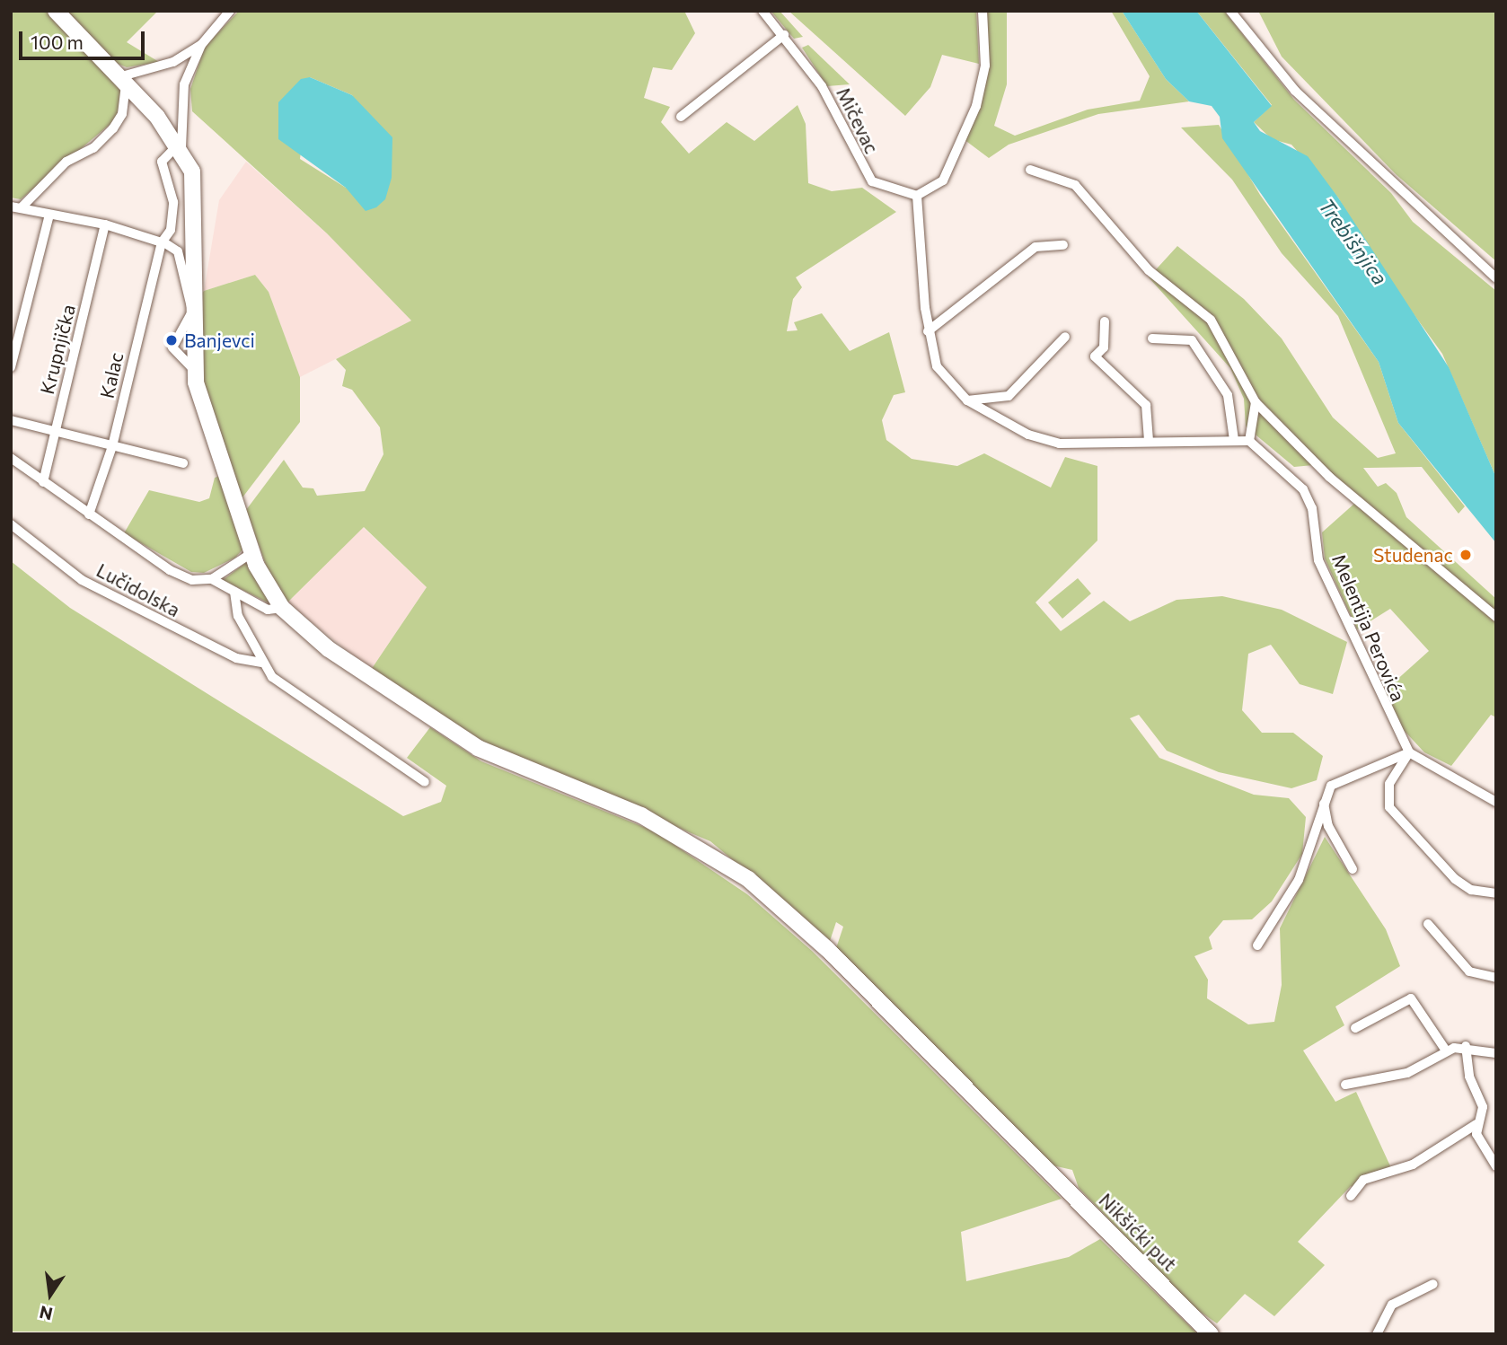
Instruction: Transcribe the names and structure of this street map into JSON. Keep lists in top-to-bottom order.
{
  "streets": {
    "main road": ["Nikšićki put"],
    "street": [
      "Mičevac",
      "Krupnjička",
      "Kalac",
      "Lučidolska",
      "Melentija Perovića"
    ]
  },
  "crossings": [
    ["Kalac", "Nikšićki put"]
  ],
  "water": ["Trebišnjica"],
  "places": ["Banjevci", "Studenac"],
  "scale_bar": "100 m",
  "north": "bottom"
}
